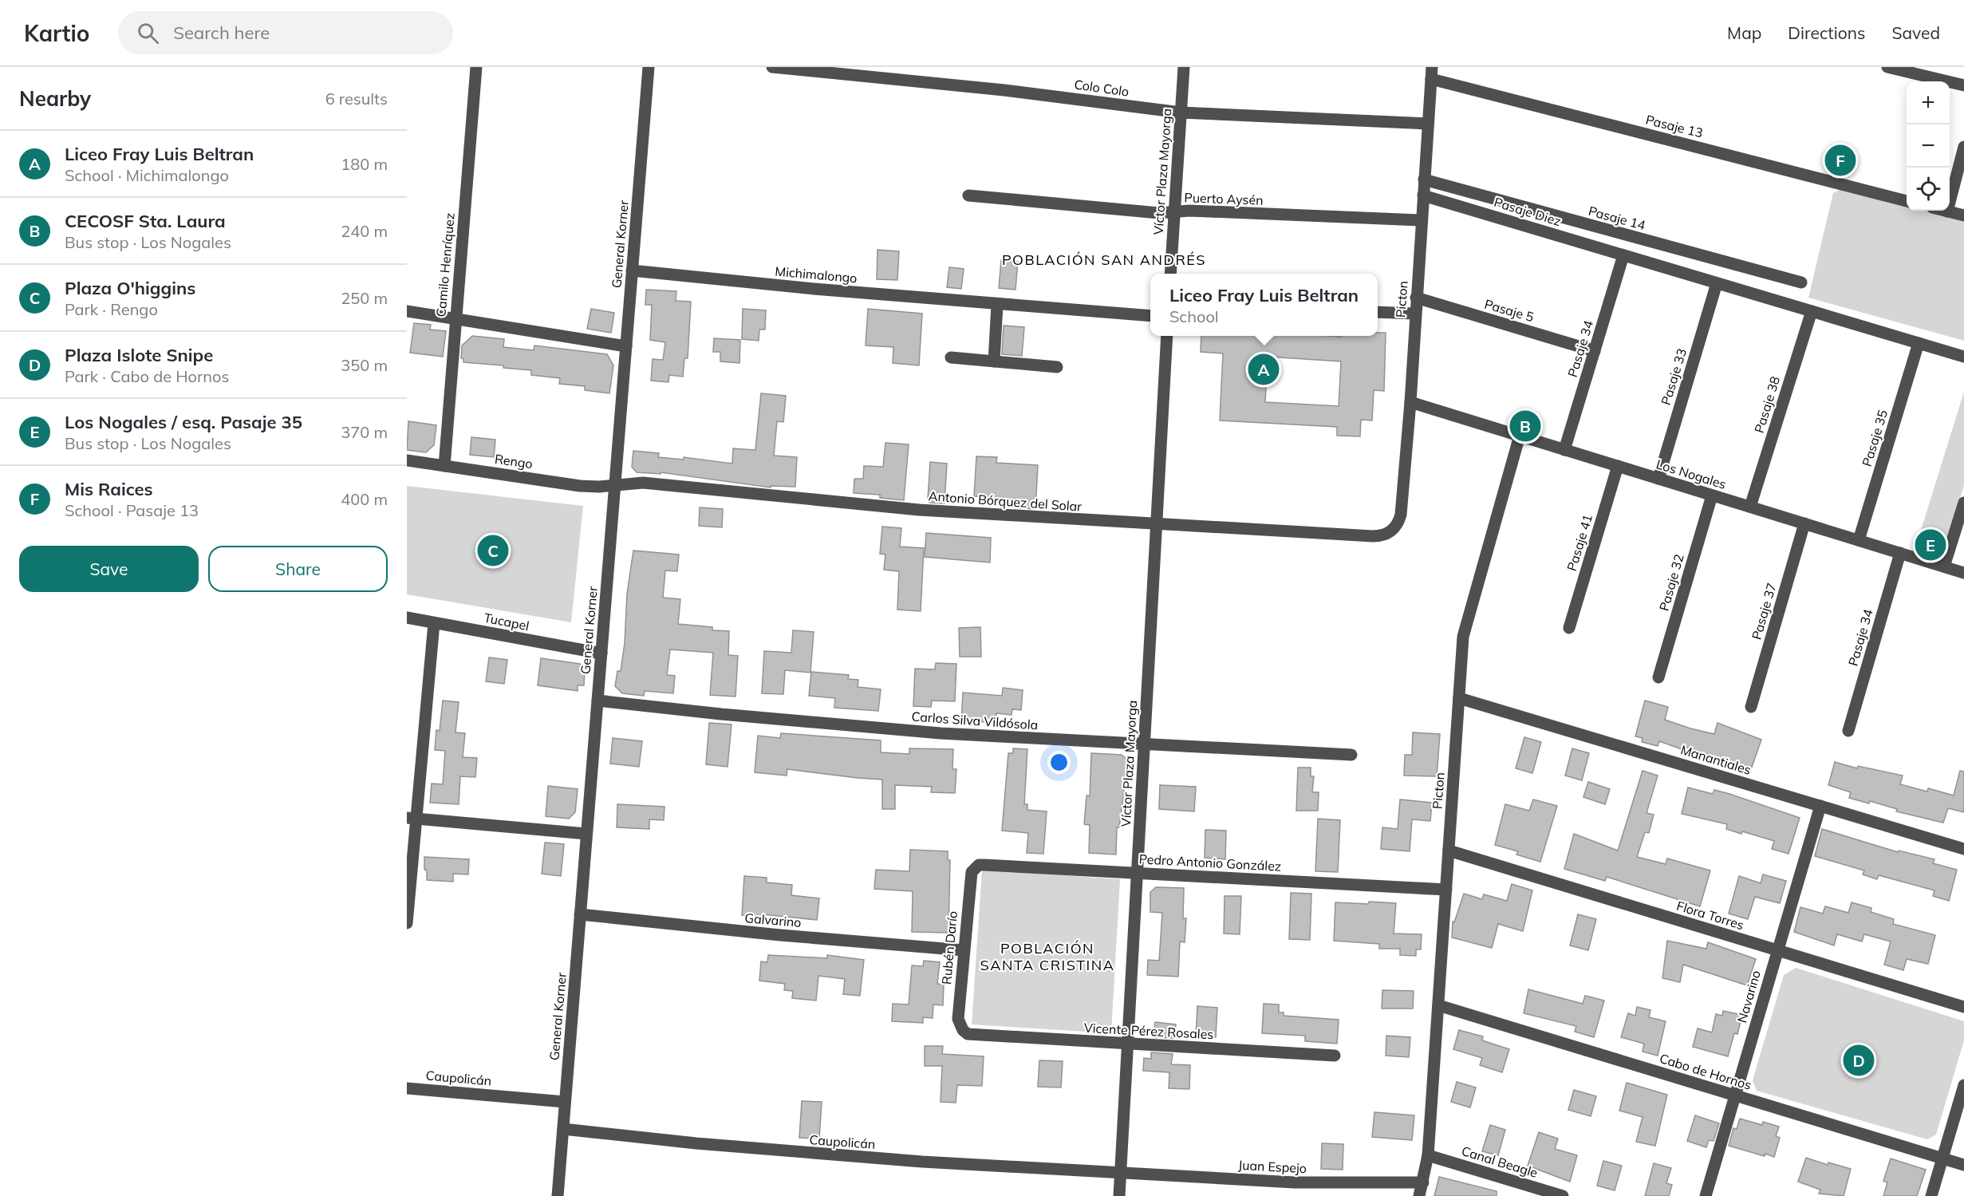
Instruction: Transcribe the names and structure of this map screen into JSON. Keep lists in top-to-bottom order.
{
  "streets": {
    "street": [
      "Colo Colo",
      "Pasaje 13",
      "Víctor Plaza Mayorga",
      "Puerto Aysén",
      "Pasaje Diez",
      "Pasaje 14",
      "General Korner",
      "Camilo Henríquez",
      "Michimalongo",
      "Picton",
      "Pasaje 5",
      "Pasaje 34",
      "Pasaje 33",
      "Pasaje 38",
      "Pasaje 35",
      "Rengo",
      "Los Nogales",
      "Antonio Bórquez del Solar",
      "Pasaje 41",
      "Pasaje 32",
      "Pasaje 37",
      "Tucapel",
      "Carlos Silva Vildósola",
      "Manantiales",
      "Pedro Antonio González",
      "Flora Torres",
      "Galvarino",
      "Rubén Darío",
      "Navarino",
      "Vicente Pérez Rosales",
      "Cabo de Hornos",
      "Caupolicán",
      "Canal Beagle",
      "Juan Espejo"
    ]
  },
  "crossings": [
    ["Colo Colo", "Víctor Plaza Mayorga"],
    ["Colo Colo", "Picton"],
    ["Pasaje 13", "Picton"],
    ["Víctor Plaza Mayorga", "Puerto Aysén"],
    ["Víctor Plaza Mayorga", "Antonio Bórquez del Solar"],
    ["Víctor Plaza Mayorga", "Carlos Silva Vildósola"],
    ["Víctor Plaza Mayorga", "Pedro Antonio González"],
    ["Víctor Plaza Mayorga", "Vicente Pérez Rosales"],
    ["Víctor Plaza Mayorga", "Caupolicán"],
    ["Víctor Plaza Mayorga", "Juan Espejo"],
    ["Puerto Aysén", "Picton"],
    ["Pasaje Diez", "Picton"],
    ["Pasaje Diez", "Pasaje 34"],
    ["Pasaje 14", "Picton"],
    ["General Korner", "Michimalongo"],
    ["General Korner", "Rengo"],
    ["General Korner", "Antonio Bórquez del Solar"],
    ["General Korner", "Tucapel"],
    ["General Korner", "Carlos Silva Vildósola"],
    ["General Korner", "Galvarino"],
    ["General Korner", "Caupolicán"],
    ["Camilo Henríquez", "Rengo"],
    ["Picton", "Pasaje 5"],
    ["Picton", "Los Nogales"],
    ["Picton", "Antonio Bórquez del Solar"],
    ["Picton", "Manantiales"],
    ["Picton", "Pedro Antonio González"],
    ["Picton", "Flora Torres"],
    ["Picton", "Cabo de Hornos"],
    ["Picton", "Canal Beagle"],
    ["Picton", "Juan Espejo"],
    ["Pasaje 5", "Pasaje 34"],
    ["Pasaje 34", "Los Nogales"],
    ["Pasaje 33", "Los Nogales"],
    ["Pasaje 38", "Los Nogales"],
    ["Pasaje 35", "Los Nogales"],
    ["Rengo", "Antonio Bórquez del Solar"],
    ["Los Nogales", "Pasaje 41"],
    ["Los Nogales", "Pasaje 32"],
    ["Los Nogales", "Pasaje 37"],
    ["Manantiales", "Navarino"],
    ["Pedro Antonio González", "Rubén Darío"],
    ["Flora Torres", "Navarino"],
    ["Galvarino", "Rubén Darío"],
    ["Rubén Darío", "Vicente Pérez Rosales"],
    ["Navarino", "Cabo de Hornos"],
    ["Caupolicán", "Juan Espejo"]
  ],
  "districts": ["POBLACIÓN SAN ANDRÉS", "POBLACIÓN SANTA CRISTINA"],
  "page": {
    "header": "Kartio",
    "search": "Search here",
    "nav": ["Map", "Directions", "Saved"],
    "heading": ["Nearby", "6 results"],
    "map_buttons": ["+", "−"],
    "list": [
      {
        "mark": "A",
        "name": "Liceo Fray Luis Beltran",
        "note": "School · Michimalongo",
        "value": "180 m"
      },
      {
        "mark": "B",
        "name": "CECOSF Sta. Laura",
        "note": "Bus stop · Los Nogales",
        "value": "240 m"
      },
      {
        "mark": "C",
        "name": "Plaza O'higgins",
        "note": "Park · Rengo",
        "value": "250 m"
      },
      {
        "mark": "D",
        "name": "Plaza Islote Snipe",
        "note": "Park · Cabo de Hornos",
        "value": "350 m"
      },
      {
        "mark": "E",
        "name": "Los Nogales / esq. Pasaje 35",
        "note": "Bus stop · Los Nogales",
        "value": "370 m"
      },
      {
        "mark": "F",
        "name": "Mis Raices",
        "note": "School · Pasaje 13",
        "value": "400 m"
      }
    ],
    "pins": [
      "F",
      "A",
      "B",
      "E",
      "C",
      "D"
    ],
    "popup": ["Liceo Fray Luis Beltran", "School"],
    "buttons": ["Save", "Share"]
  }
}
